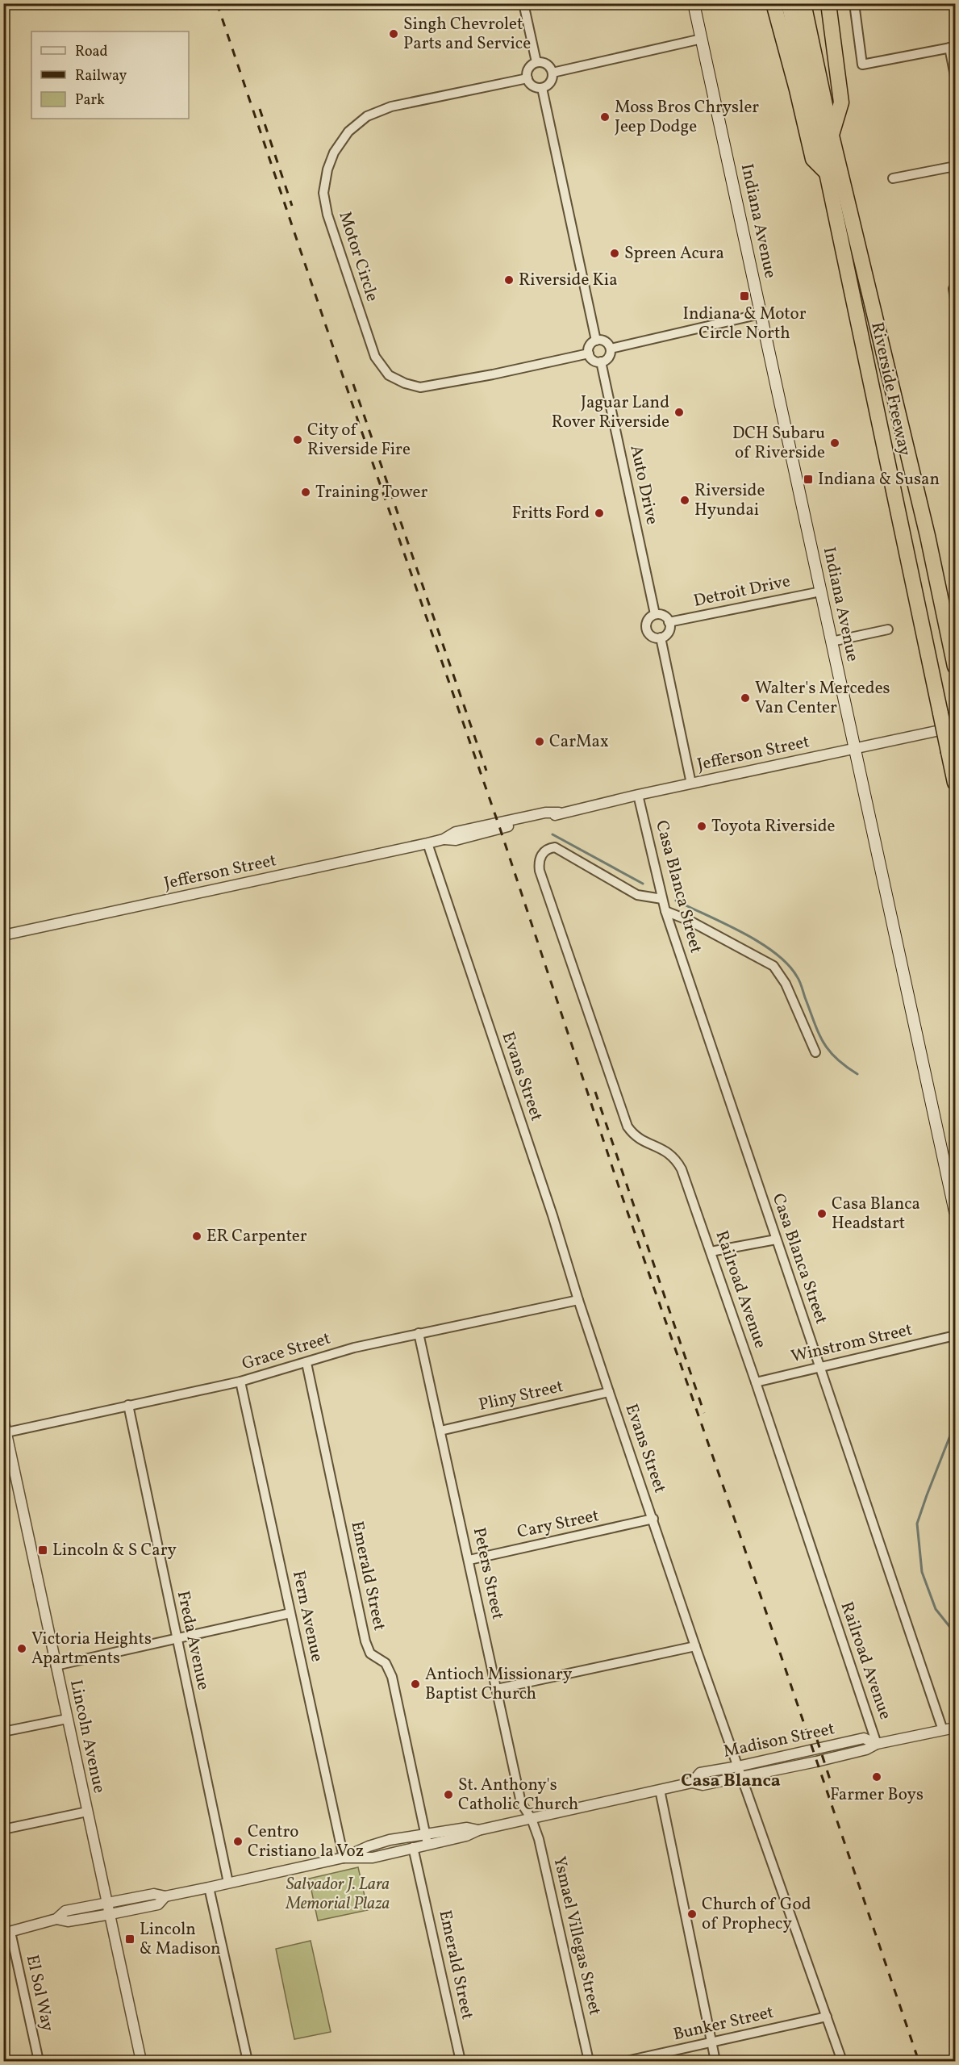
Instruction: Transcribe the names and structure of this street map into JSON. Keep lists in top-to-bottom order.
{
  "streets": {
    "highway": ["Riverside Freeway"],
    "main road": ["Indiana Avenue"],
    "street": [
      "Motor Circle",
      "Auto Drive",
      "Detroit Drive",
      "Jefferson Street",
      "Casa Blanca Street",
      "Evans Street",
      "Railroad Avenue",
      "Winstrom Street",
      "Grace Street",
      "Pliny Street",
      "Cary Street",
      "Peters Street",
      "Emerald Street",
      "Fern Avenue",
      "Freda Avenue",
      "Lincoln Avenue",
      "Madison Street",
      "Ysmael Villegas Street",
      "El Sol Way",
      "Bunker Street"
    ]
  },
  "crossings": [
    ["Indiana Avenue", "Detroit Drive"],
    ["Indiana Avenue", "Jefferson Street"],
    ["Motor Circle", "Auto Drive"],
    ["Auto Drive", "Detroit Drive"],
    ["Jefferson Street", "Casa Blanca Street"],
    ["Jefferson Street", "Evans Street"],
    ["Casa Blanca Street", "Railroad Avenue"],
    ["Casa Blanca Street", "Winstrom Street"],
    ["Casa Blanca Street", "Madison Street"],
    ["Evans Street", "Grace Street"],
    ["Evans Street", "Pliny Street"],
    ["Evans Street", "Cary Street"],
    ["Evans Street", "Madison Street"],
    ["Evans Street", "Bunker Street"],
    ["Railroad Avenue", "Winstrom Street"],
    ["Railroad Avenue", "Madison Street"],
    ["Grace Street", "Peters Street"],
    ["Grace Street", "Emerald Street"],
    ["Grace Street", "Fern Avenue"],
    ["Grace Street", "Freda Avenue"],
    ["Grace Street", "Lincoln Avenue"],
    ["Pliny Street", "Peters Street"],
    ["Cary Street", "Peters Street"],
    ["Peters Street", "Madison Street"],
    ["Peters Street", "Ysmael Villegas Street"],
    ["Emerald Street", "Madison Street"],
    ["Fern Avenue", "Madison Street"],
    ["Freda Avenue", "Madison Street"],
    ["Lincoln Avenue", "Madison Street"],
    ["Madison Street", "Ysmael Villegas Street"],
    ["Madison Street", "El Sol Way"]
  ],
  "districts": ["Casa Blanca"],
  "parks": ["Salvador J. Lara Memorial Plaza"],
  "places": {
    "other": [
      "Singh Chevrolet Parts and Service",
      "Moss Bros Chrysler Jeep Dodge",
      "Spreen Acura",
      "Riverside Kia",
      "Jaguar Land Rover Riverside",
      "City of Riverside Fire",
      "DCH Subaru of Riverside",
      "Training Tower",
      "Riverside Hyundai",
      "Fritts Ford",
      "Walter's Mercedes Van Center",
      "CarMax",
      "Toyota Riverside",
      "Casa Blanca Headstart",
      "ER Carpenter",
      "Victoria Heights Apartments",
      "Antioch Missionary Baptist Church",
      "Farmer Boys",
      "St. Anthony's Catholic Church",
      "Centro Cristiano la Voz",
      "Church of God of Prophecy"
    ],
    "transit": [
      "Indiana & Motor Circle North",
      "Indiana & Susan",
      "Lincoln & S Cary",
      "Lincoln & Madison"
    ]
  },
  "legend": ["Road", "Railway", "Park"]
}
